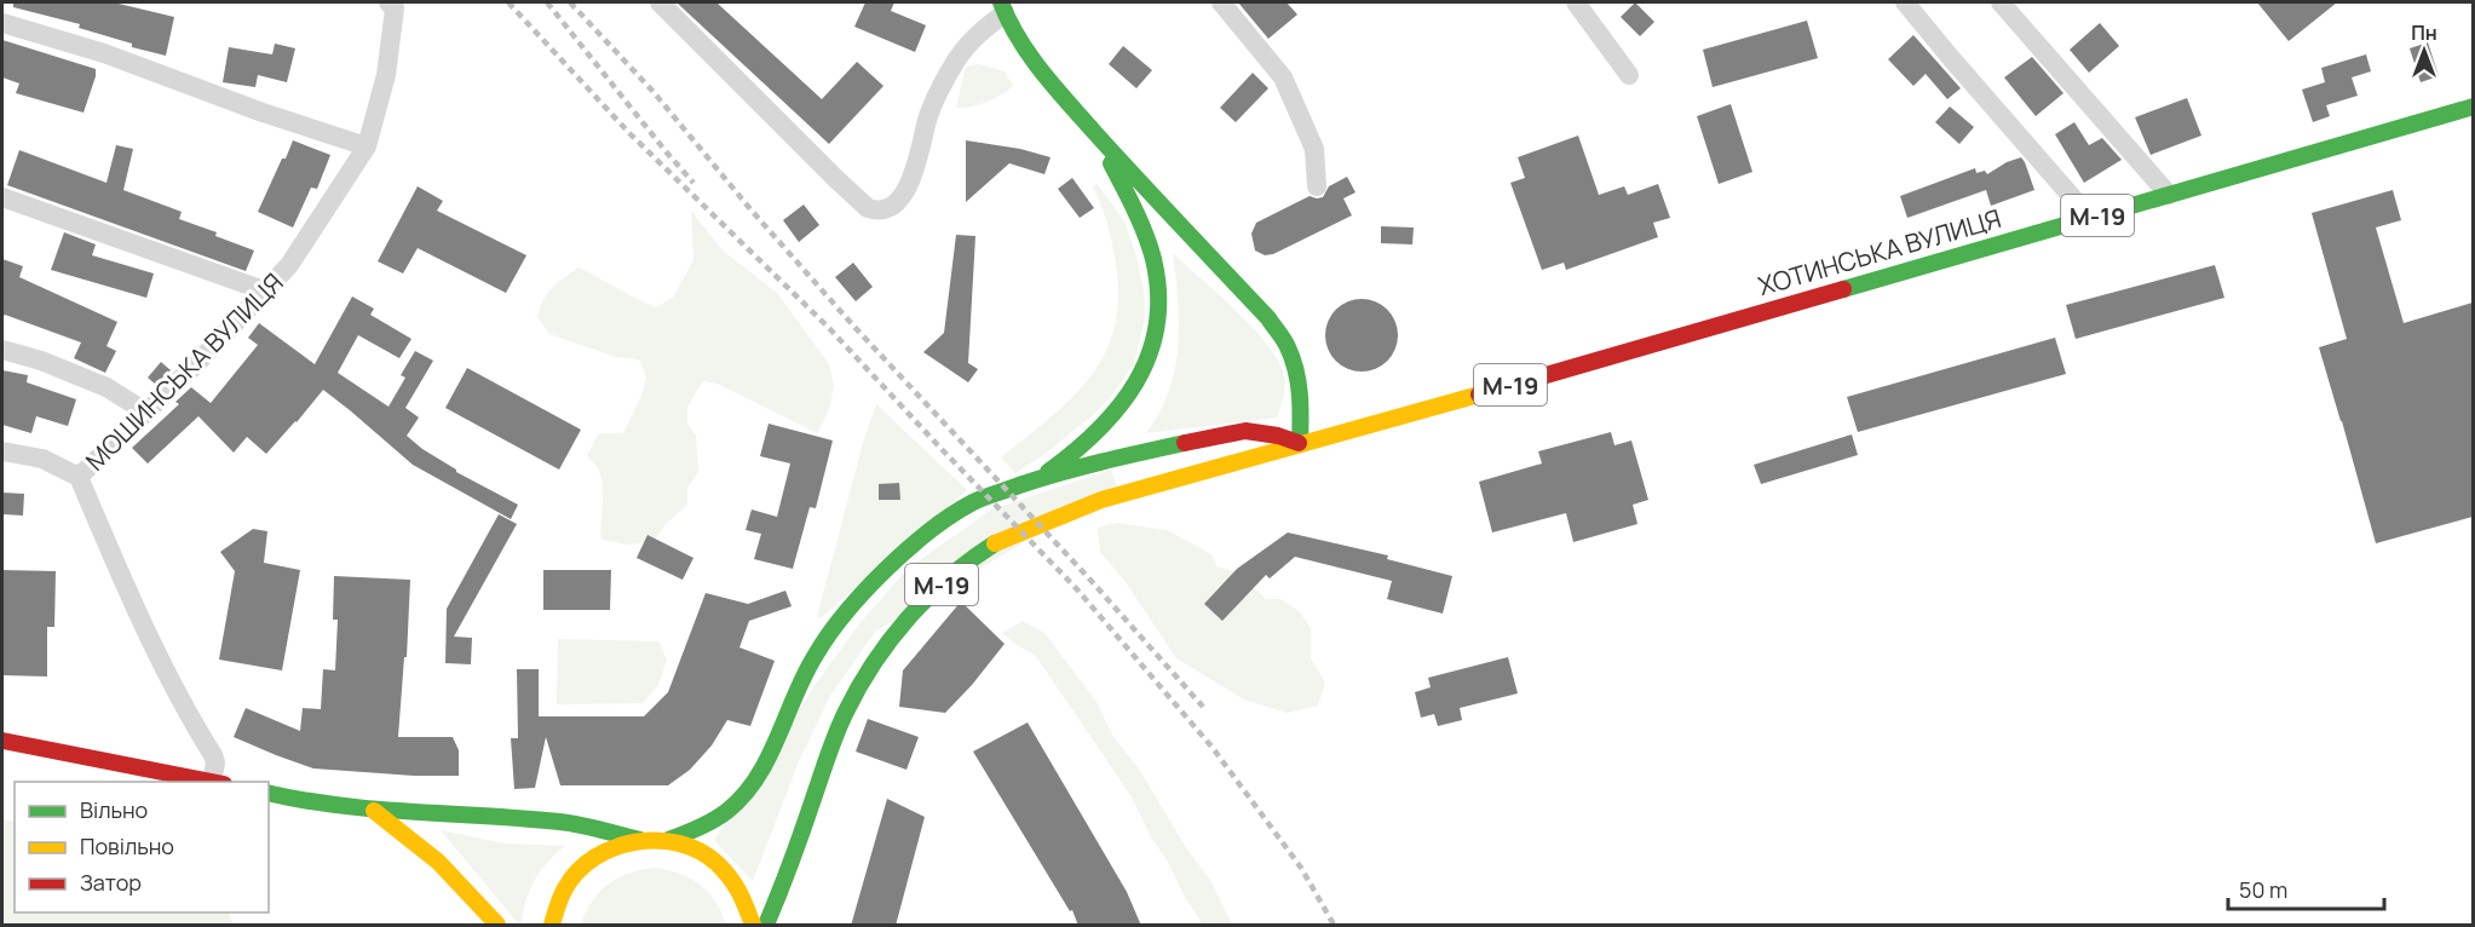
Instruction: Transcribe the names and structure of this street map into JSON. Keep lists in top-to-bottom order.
{
  "streets": {
    "main road": ["М-19", "ХОТИНСЬКА ВУЛИЦЯ"],
    "street": ["МОШИНСЬКА ВУЛИЦЯ"]
  },
  "crossings": [
    ["М-19", "ХОТИНСЬКА ВУЛИЦЯ"]
  ],
  "legend": ["Вільно", "Повільно", "Затор"],
  "scale_bar": "50 m",
  "north": "top"
}
